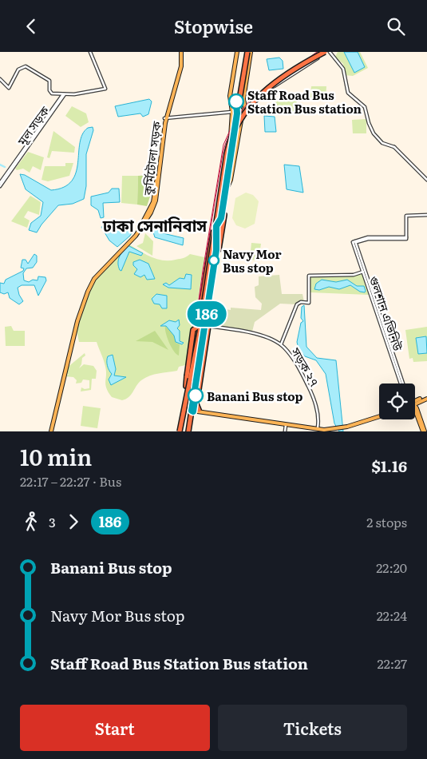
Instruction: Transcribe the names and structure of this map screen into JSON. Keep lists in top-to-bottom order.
{
  "streets": {
    "main road": ["কুর্মিটোলা সড়ক"],
    "street": ["মূল সড়ক", "গুলশান এভিনিউ", "সড়ক ২৭"]
  },
  "districts": ["ঢাকা সেনানিবাস"],
  "places": ["Staff Road Bus Station Bus station", "Navy Mor Bus stop", "Banani Bus stop"],
  "lines": ["bus line 186"],
  "page": {
    "header": "Stopwise",
    "on_map": "186",
    "heading": ["10 min", "22:17 – 22:27 · Bus", "$1.16"],
    "legs": ["3", "186", "2 stops"],
    "list": [
      {
        "name": "Banani Bus stop",
        "value": "22:20"
      },
      {
        "name": "Navy Mor Bus stop",
        "value": "22:24"
      },
      {
        "name": "Staff Road Bus Station Bus station",
        "value": "22:27"
      }
    ],
    "buttons": ["Start", "Tickets"]
  }
}
